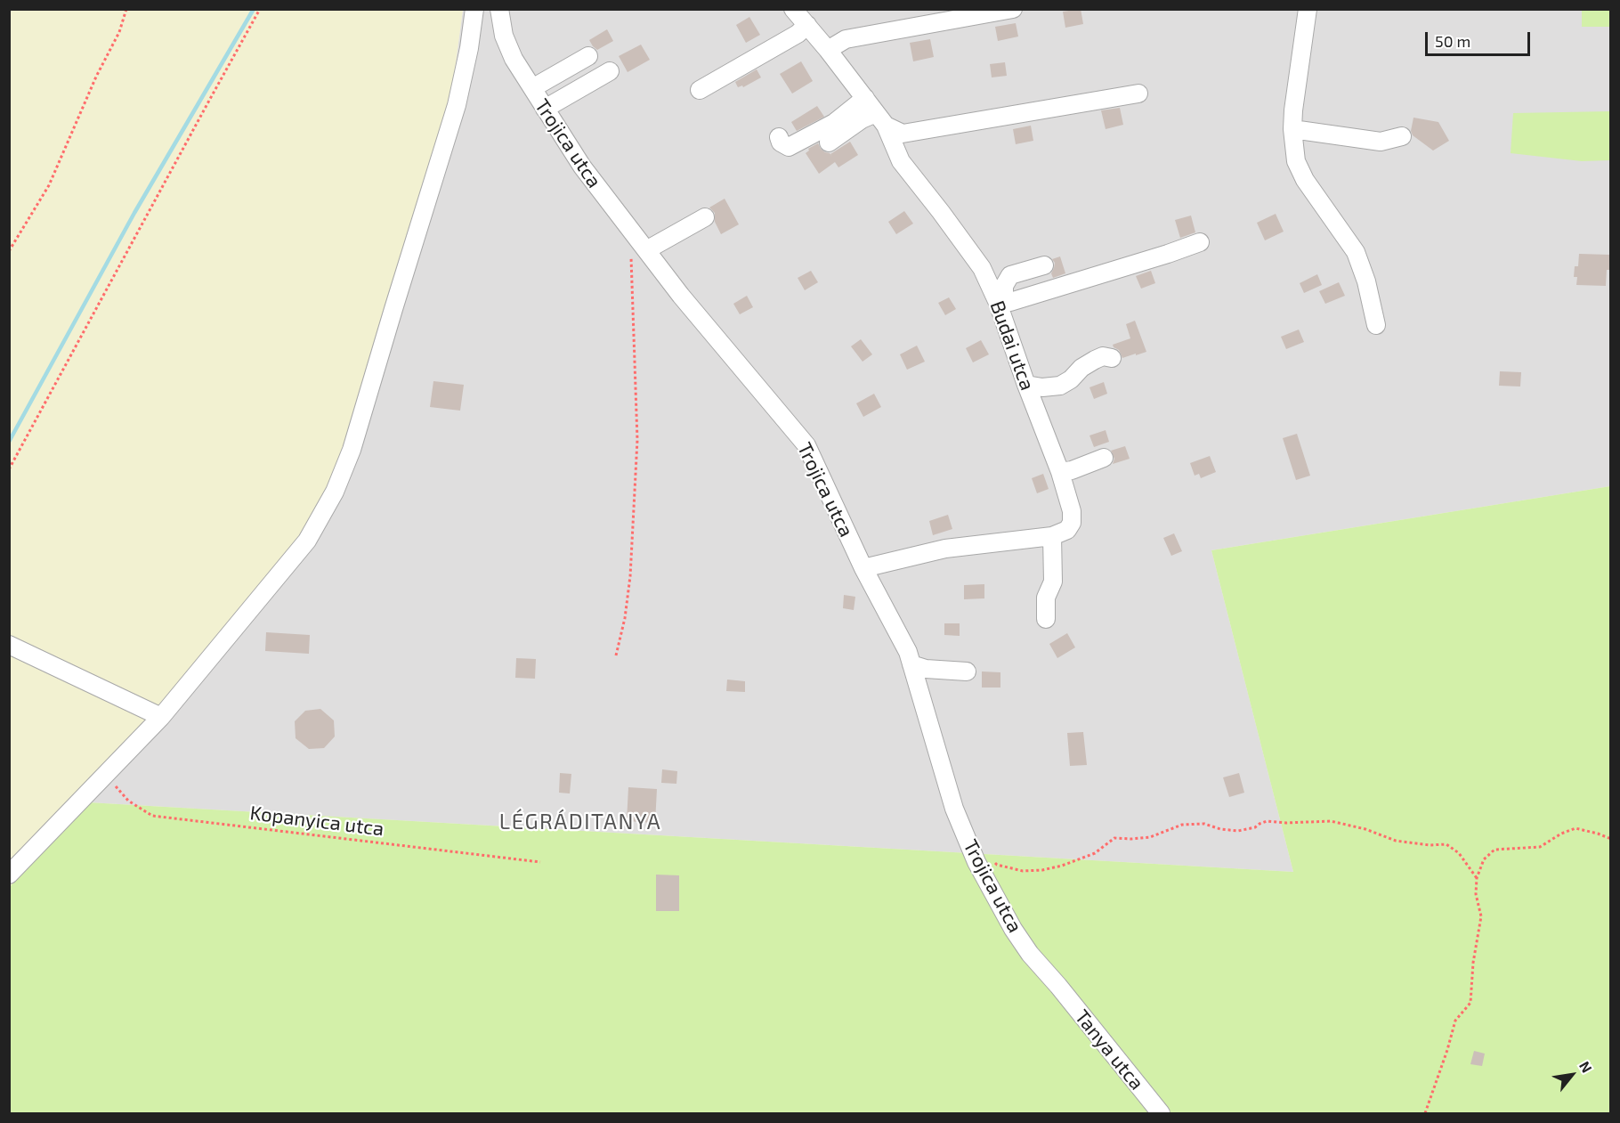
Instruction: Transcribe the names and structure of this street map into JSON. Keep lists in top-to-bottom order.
{
  "streets": {
    "street": ["Trojica utca", "Budai utca", "Tanya utca"],
    "path": ["Kopanyica utca"]
  },
  "crossings": [
    ["Trojica utca", "Tanya utca"]
  ],
  "districts": ["LÉGRÁDITANYA"],
  "scale_bar": "50 m",
  "north": "top right"
}
